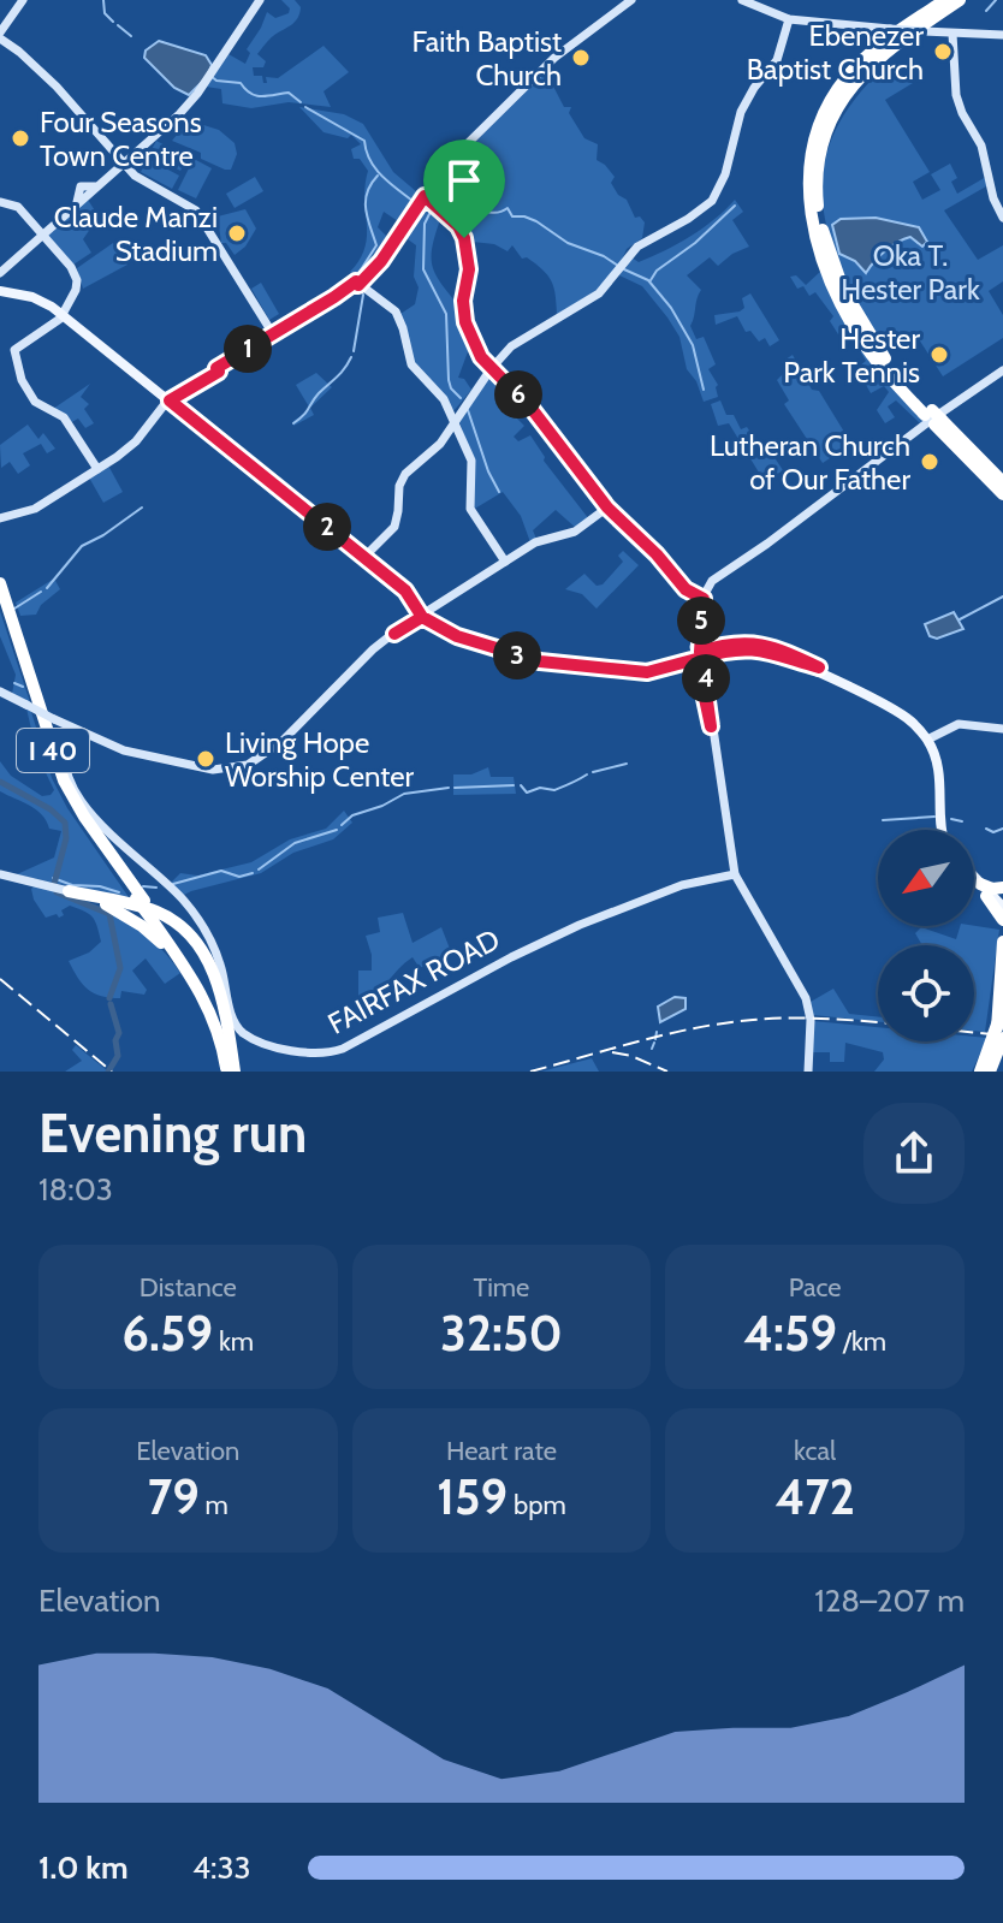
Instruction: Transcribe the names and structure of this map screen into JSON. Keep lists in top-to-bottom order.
{
  "streets": {
    "highway": ["I 40"],
    "street": ["FAIRFAX ROAD"]
  },
  "parks": ["Oka T. Hester Park"],
  "places": [
    "Ebenezer Baptist Church",
    "Faith Baptist Church",
    "Four Seasons Town Centre",
    "Claude Manzi Stadium",
    "Hester Park Tennis",
    "Lutheran Church of Our Father",
    "Living Hope Worship Center"
  ],
  "north": "bottom left",
  "page": {
    "pins": [
      "1",
      "6",
      "2",
      "5",
      "3",
      "4"
    ],
    "heading": ["Evening run", "18:03"],
    "stats": [
      ["Distance", "6.59 km"],
      ["Time", "32:50"],
      ["Pace", "4:59 /km"],
      ["Elevation", "79 m"],
      ["Heart rate", "159 bpm"],
      ["kcal", "472"]
    ],
    "chart": ["Elevation", "128–207 m"],
    "list": [
      {
        "name": "1.0 km",
        "note": "4:33"
      }
    ]
  }
}
